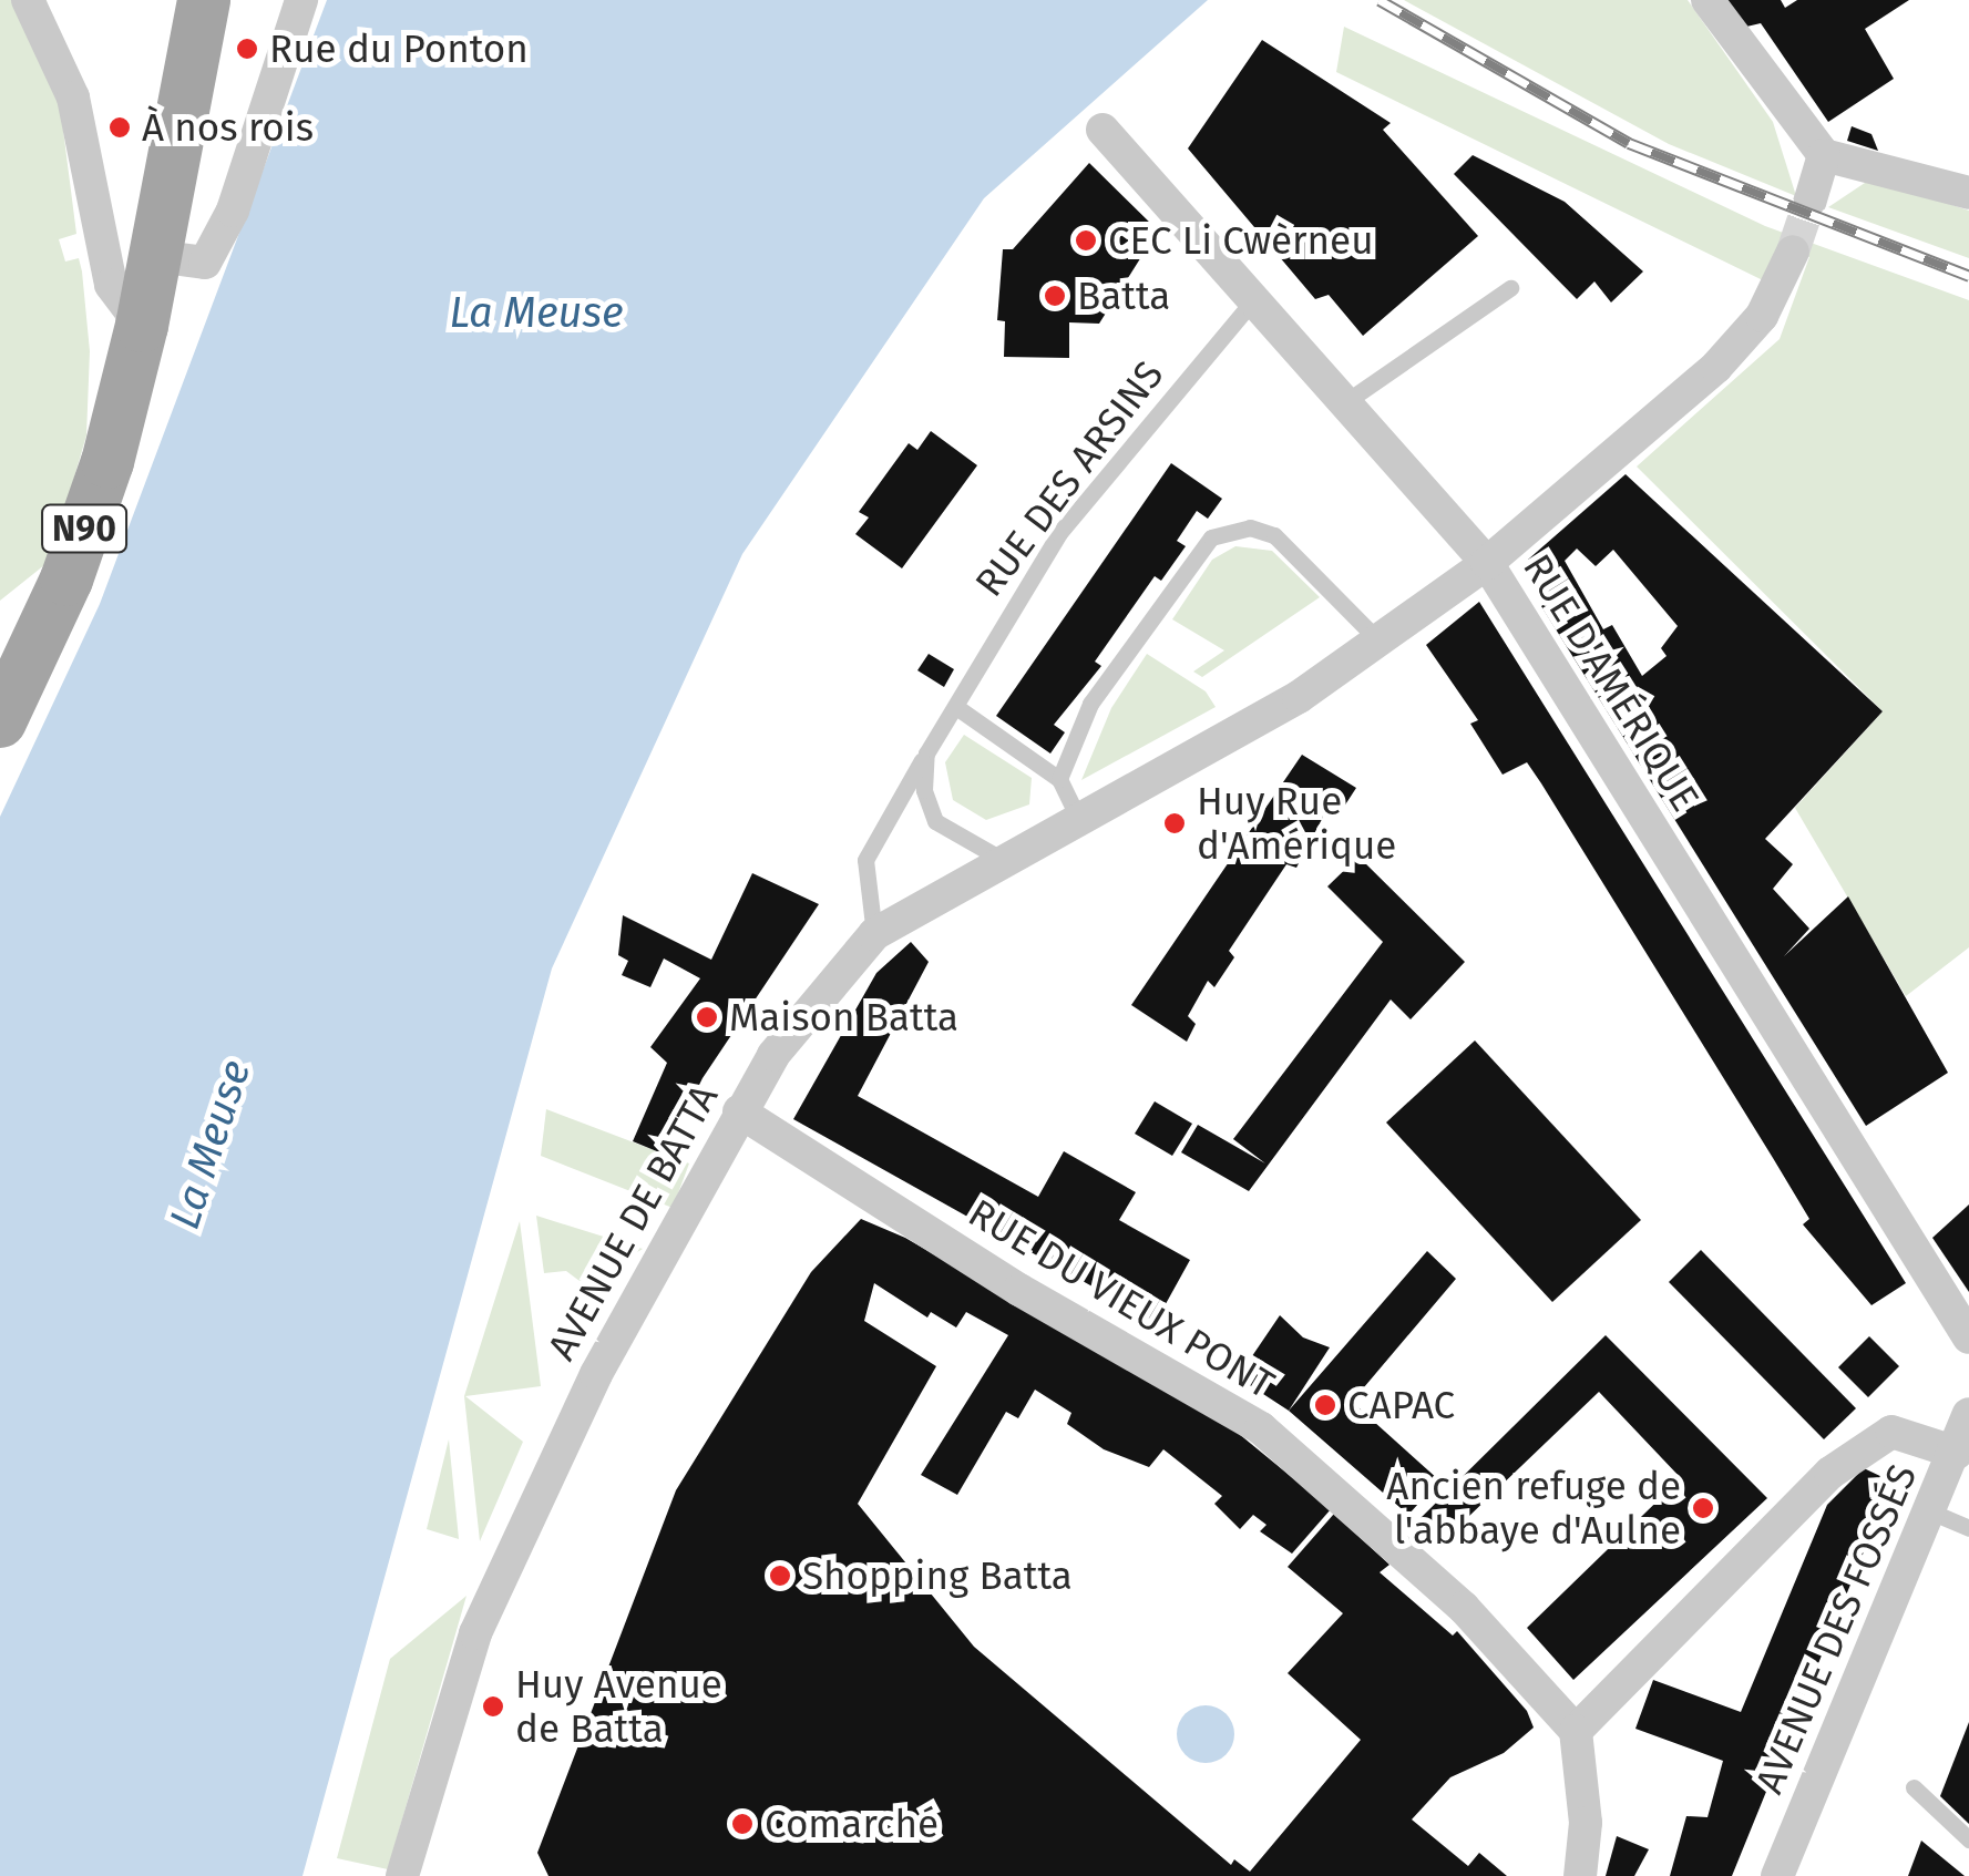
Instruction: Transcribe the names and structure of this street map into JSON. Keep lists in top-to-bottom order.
{
  "streets": {
    "main road": ["N90"],
    "street": [
      "RUE D'AMÉRIQUE",
      "AVENUE DE BATTA",
      "RUE DU VIEUX PONT",
      "AVENUE DES FOSSÉS"
    ],
    "lane": ["RUE DES ARSINS"]
  },
  "crossings": [
    ["RUE DES ARSINS", "RUE D'AMÉRIQUE"],
    ["RUE DES ARSINS", "AVENUE DE BATTA"],
    ["RUE D'AMÉRIQUE", "AVENUE DE BATTA"],
    ["AVENUE DE BATTA", "RUE DU VIEUX PONT"]
  ],
  "water": ["La Meuse"],
  "places": [
    "Rue du Ponton",
    "À nos rois",
    "CEC Li Cwèrneu",
    "Batta",
    "Huy Rue d'Amérique",
    "Maison Batta",
    "CAPAC",
    "Ancien refuge de l'abbaye d'Aulne",
    "Shopping Batta",
    "Huy Avenue de Batta",
    "Comarché"
  ]
}
